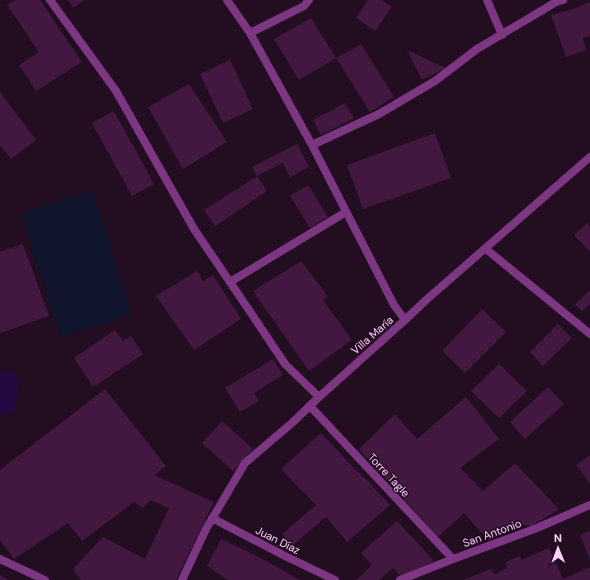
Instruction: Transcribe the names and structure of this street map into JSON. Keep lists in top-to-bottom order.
{
  "streets": {
    "street": [
      "Villa María",
      "Torre Tagle",
      "San Antonio",
      "Juan Díaz"
    ]
  },
  "crossings": [
    ["Villa María", "Torre Tagle"],
    ["Villa María", "Juan Díaz"],
    ["Torre Tagle", "San Antonio"]
  ],
  "north": "top"
}
